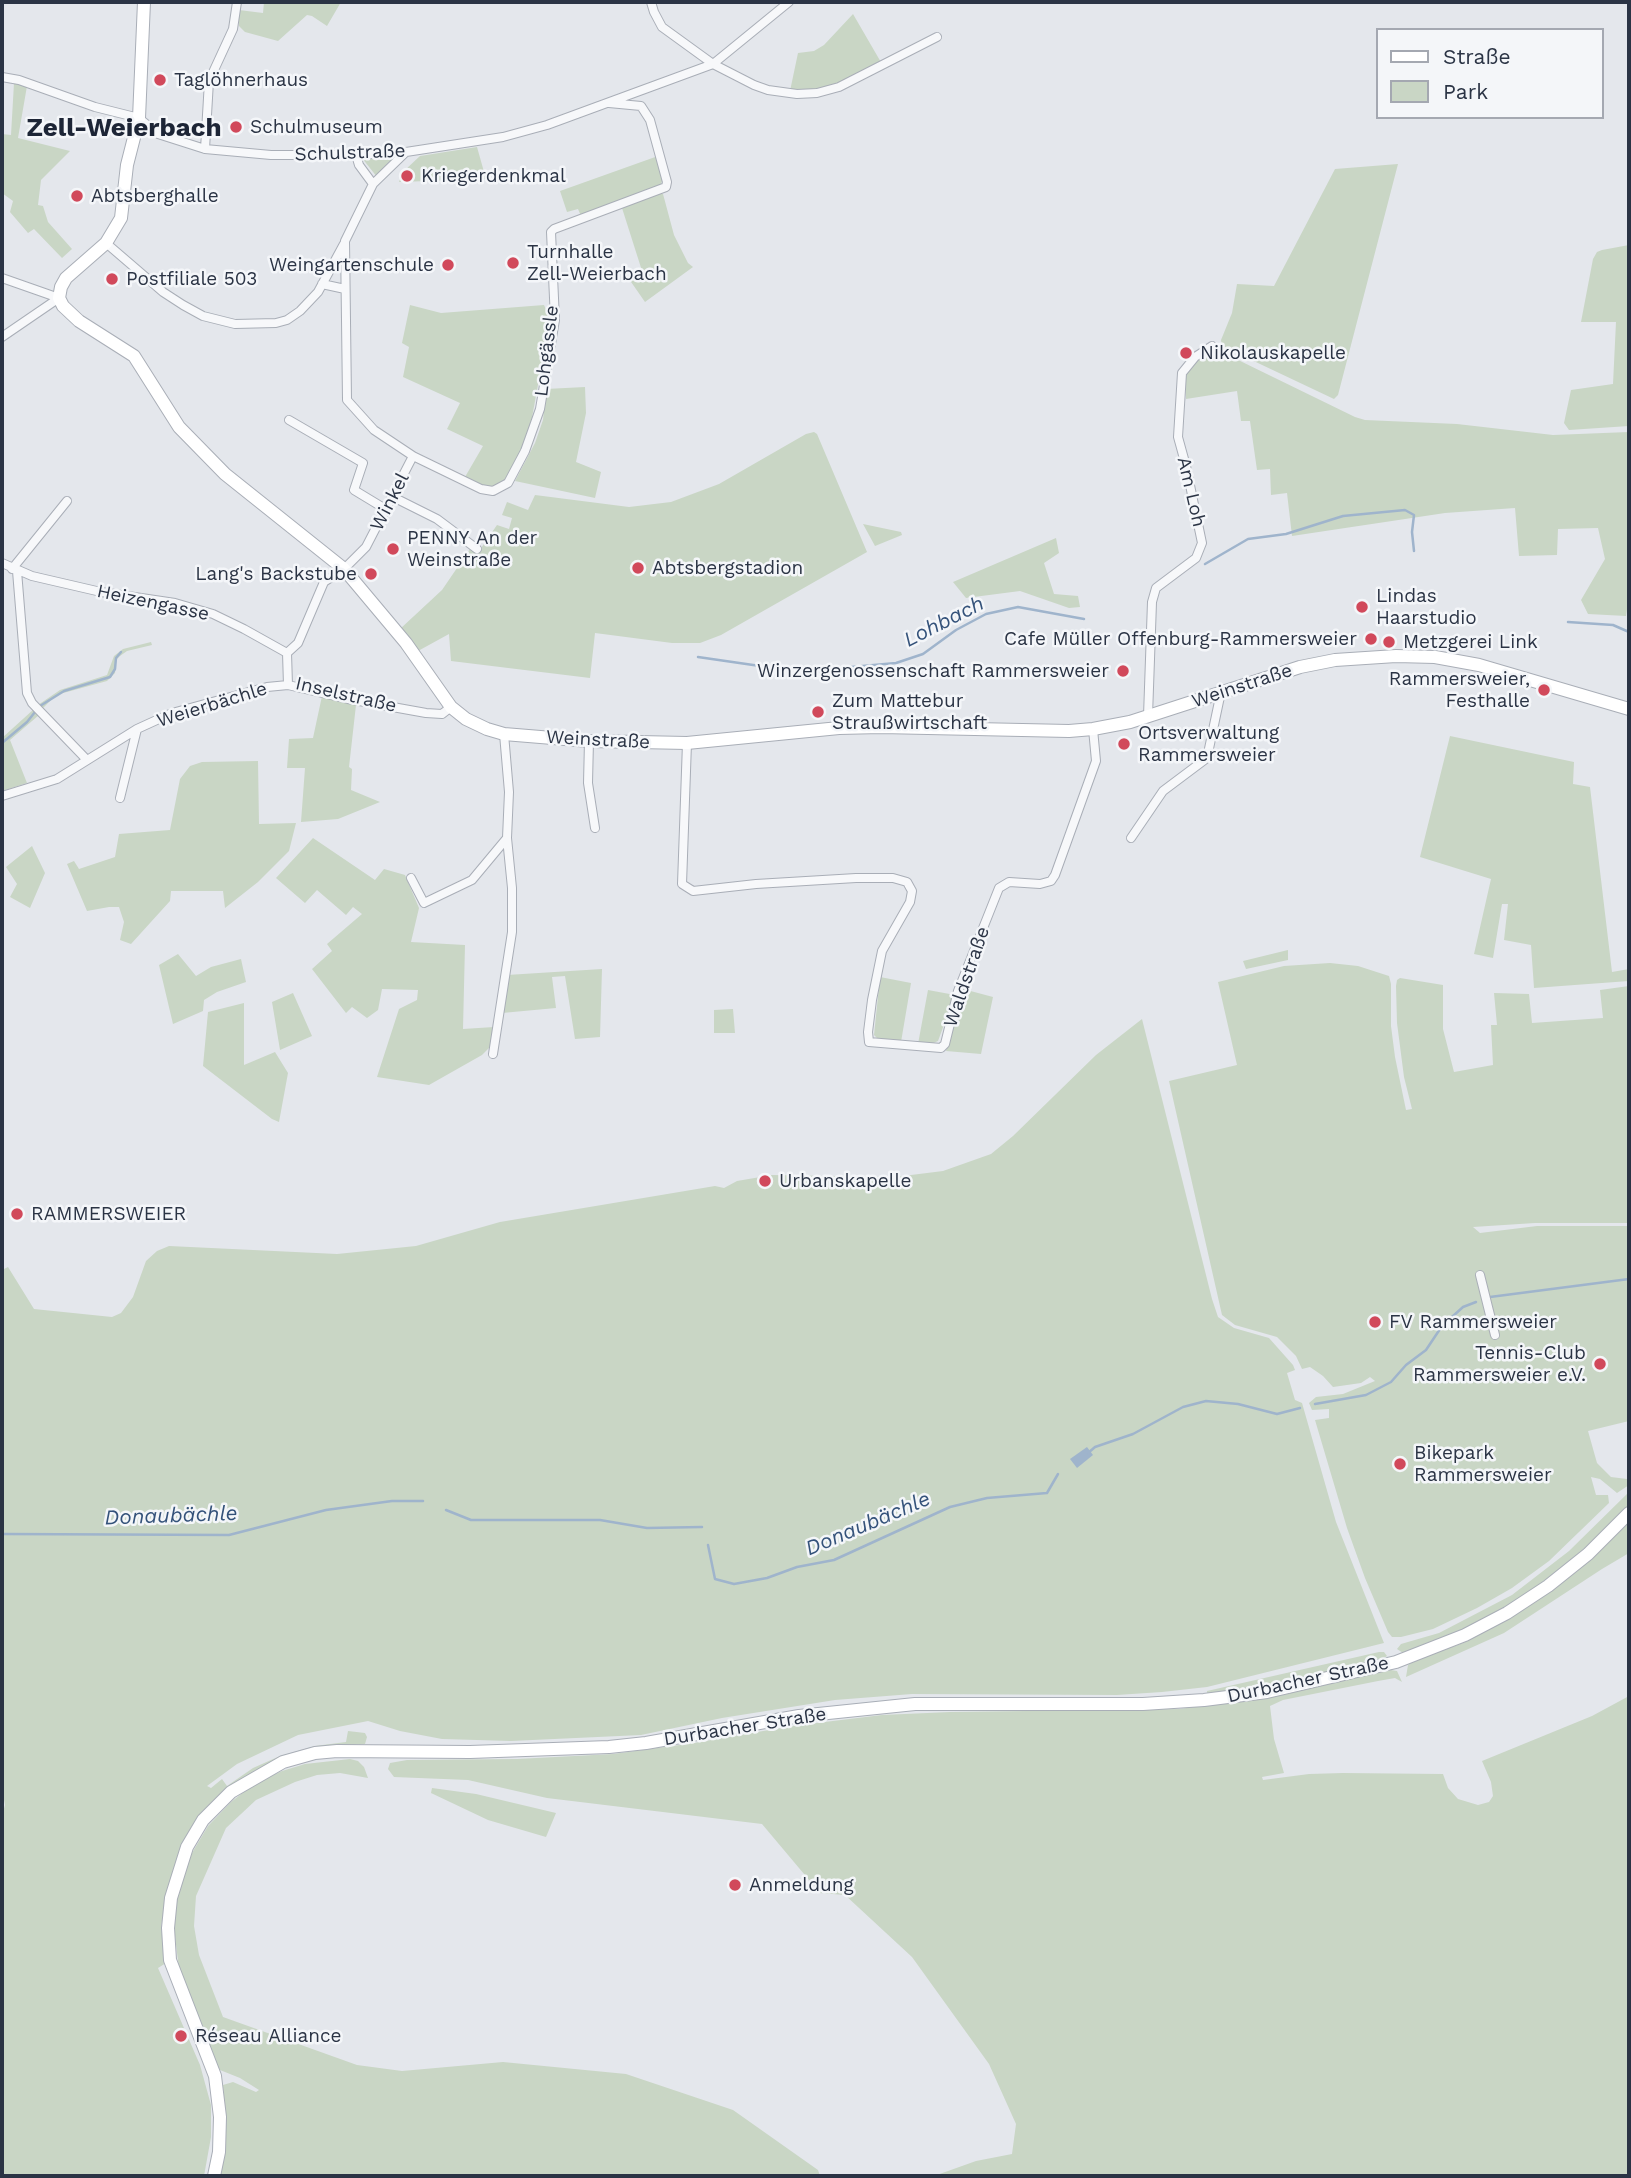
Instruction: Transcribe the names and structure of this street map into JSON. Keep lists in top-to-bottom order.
{
  "streets": {
    "street": [
      "Schulstraße",
      "Lohgässle",
      "Am Loh",
      "Winkel",
      "Heizengasse",
      "Weinstraße",
      "Inselstraße",
      "Weierbächle",
      "Waldstraße",
      "Durbacher Straße"
    ]
  },
  "crossings": [
    ["Schulstraße", "Lohgässle"],
    ["Schulstraße", "Winkel"],
    ["Lohgässle", "Winkel"],
    ["Am Loh", "Weinstraße"],
    ["Winkel", "Weinstraße"],
    ["Winkel", "Inselstraße"],
    ["Heizengasse", "Inselstraße"],
    ["Weinstraße", "Inselstraße"],
    ["Weinstraße", "Waldstraße"],
    ["Inselstraße", "Weierbächle"]
  ],
  "districts": ["Zell-Weierbach"],
  "water": ["Lohbach", "Donaubächle"],
  "places": [
    "Taglöhnerhaus",
    "Schulmuseum",
    "Kriegerdenkmal",
    "Abtsberghalle",
    "Turnhalle Zell-Weierbach",
    "Weingartenschule",
    "Postfiliale 503",
    "Nikolauskapelle",
    "PENNY An der Weinstraße",
    "Abtsbergstadion",
    "Lang's Backstube",
    "Lindas Haarstudio",
    "Cafe Müller Offenburg-Rammersweier",
    "Metzgerei Link",
    "Winzergenossenschaft Rammersweier",
    "Rammersweier, Festhalle",
    "Zum Mattebur Straußwirtschaft",
    "Ortsverwaltung Rammersweier",
    "Urbanskapelle",
    "RAMMERSWEIER",
    "FV Rammersweier",
    "Tennis-Club Rammersweier e.V.",
    "Bikepark Rammersweier",
    "Anmeldung",
    "Réseau Alliance"
  ],
  "legend": ["Straße", "Park"]
}
